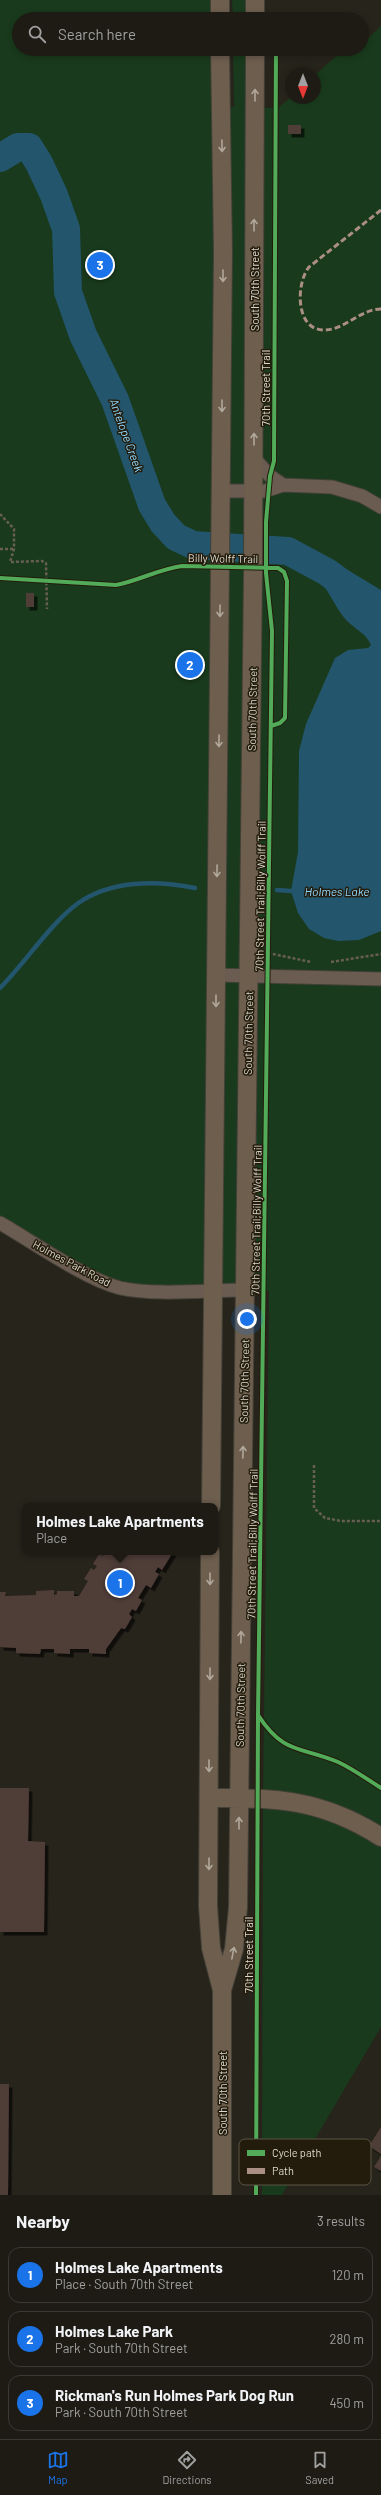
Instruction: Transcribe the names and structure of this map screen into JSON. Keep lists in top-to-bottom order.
{
  "streets": {
    "main road": ["South 70th Street"],
    "street": ["Holmes Park Road"],
    "path": ["70th Street Trail;Billy Wolff Trail"],
    "cycle path": ["70th Street Trail", "Billy Wolff Trail"]
  },
  "crossings": [
    ["South 70th Street", "Holmes Park Road"]
  ],
  "water": ["Antelope Creek", "Holmes Lake"],
  "legend": ["Cycle path", "Path"],
  "north": "bottom",
  "page": {
    "search": "Search here",
    "pins": ["3", "2", "1"],
    "popup": ["Holmes Lake Apartments", "Place"],
    "heading": ["Nearby", "3 results"],
    "list": [
      {
        "mark": "1",
        "name": "Holmes Lake Apartments",
        "note": "Place · South 70th Street",
        "value": "120 m"
      },
      {
        "mark": "2",
        "name": "Holmes Lake Park",
        "note": "Park · South 70th Street",
        "value": "280 m"
      },
      {
        "mark": "3",
        "name": "Rickman's Run Holmes Park Dog Run",
        "note": "Park · South 70th Street",
        "value": "450 m"
      }
    ],
    "nav": ["Map", "Directions", "Saved"]
  }
}
